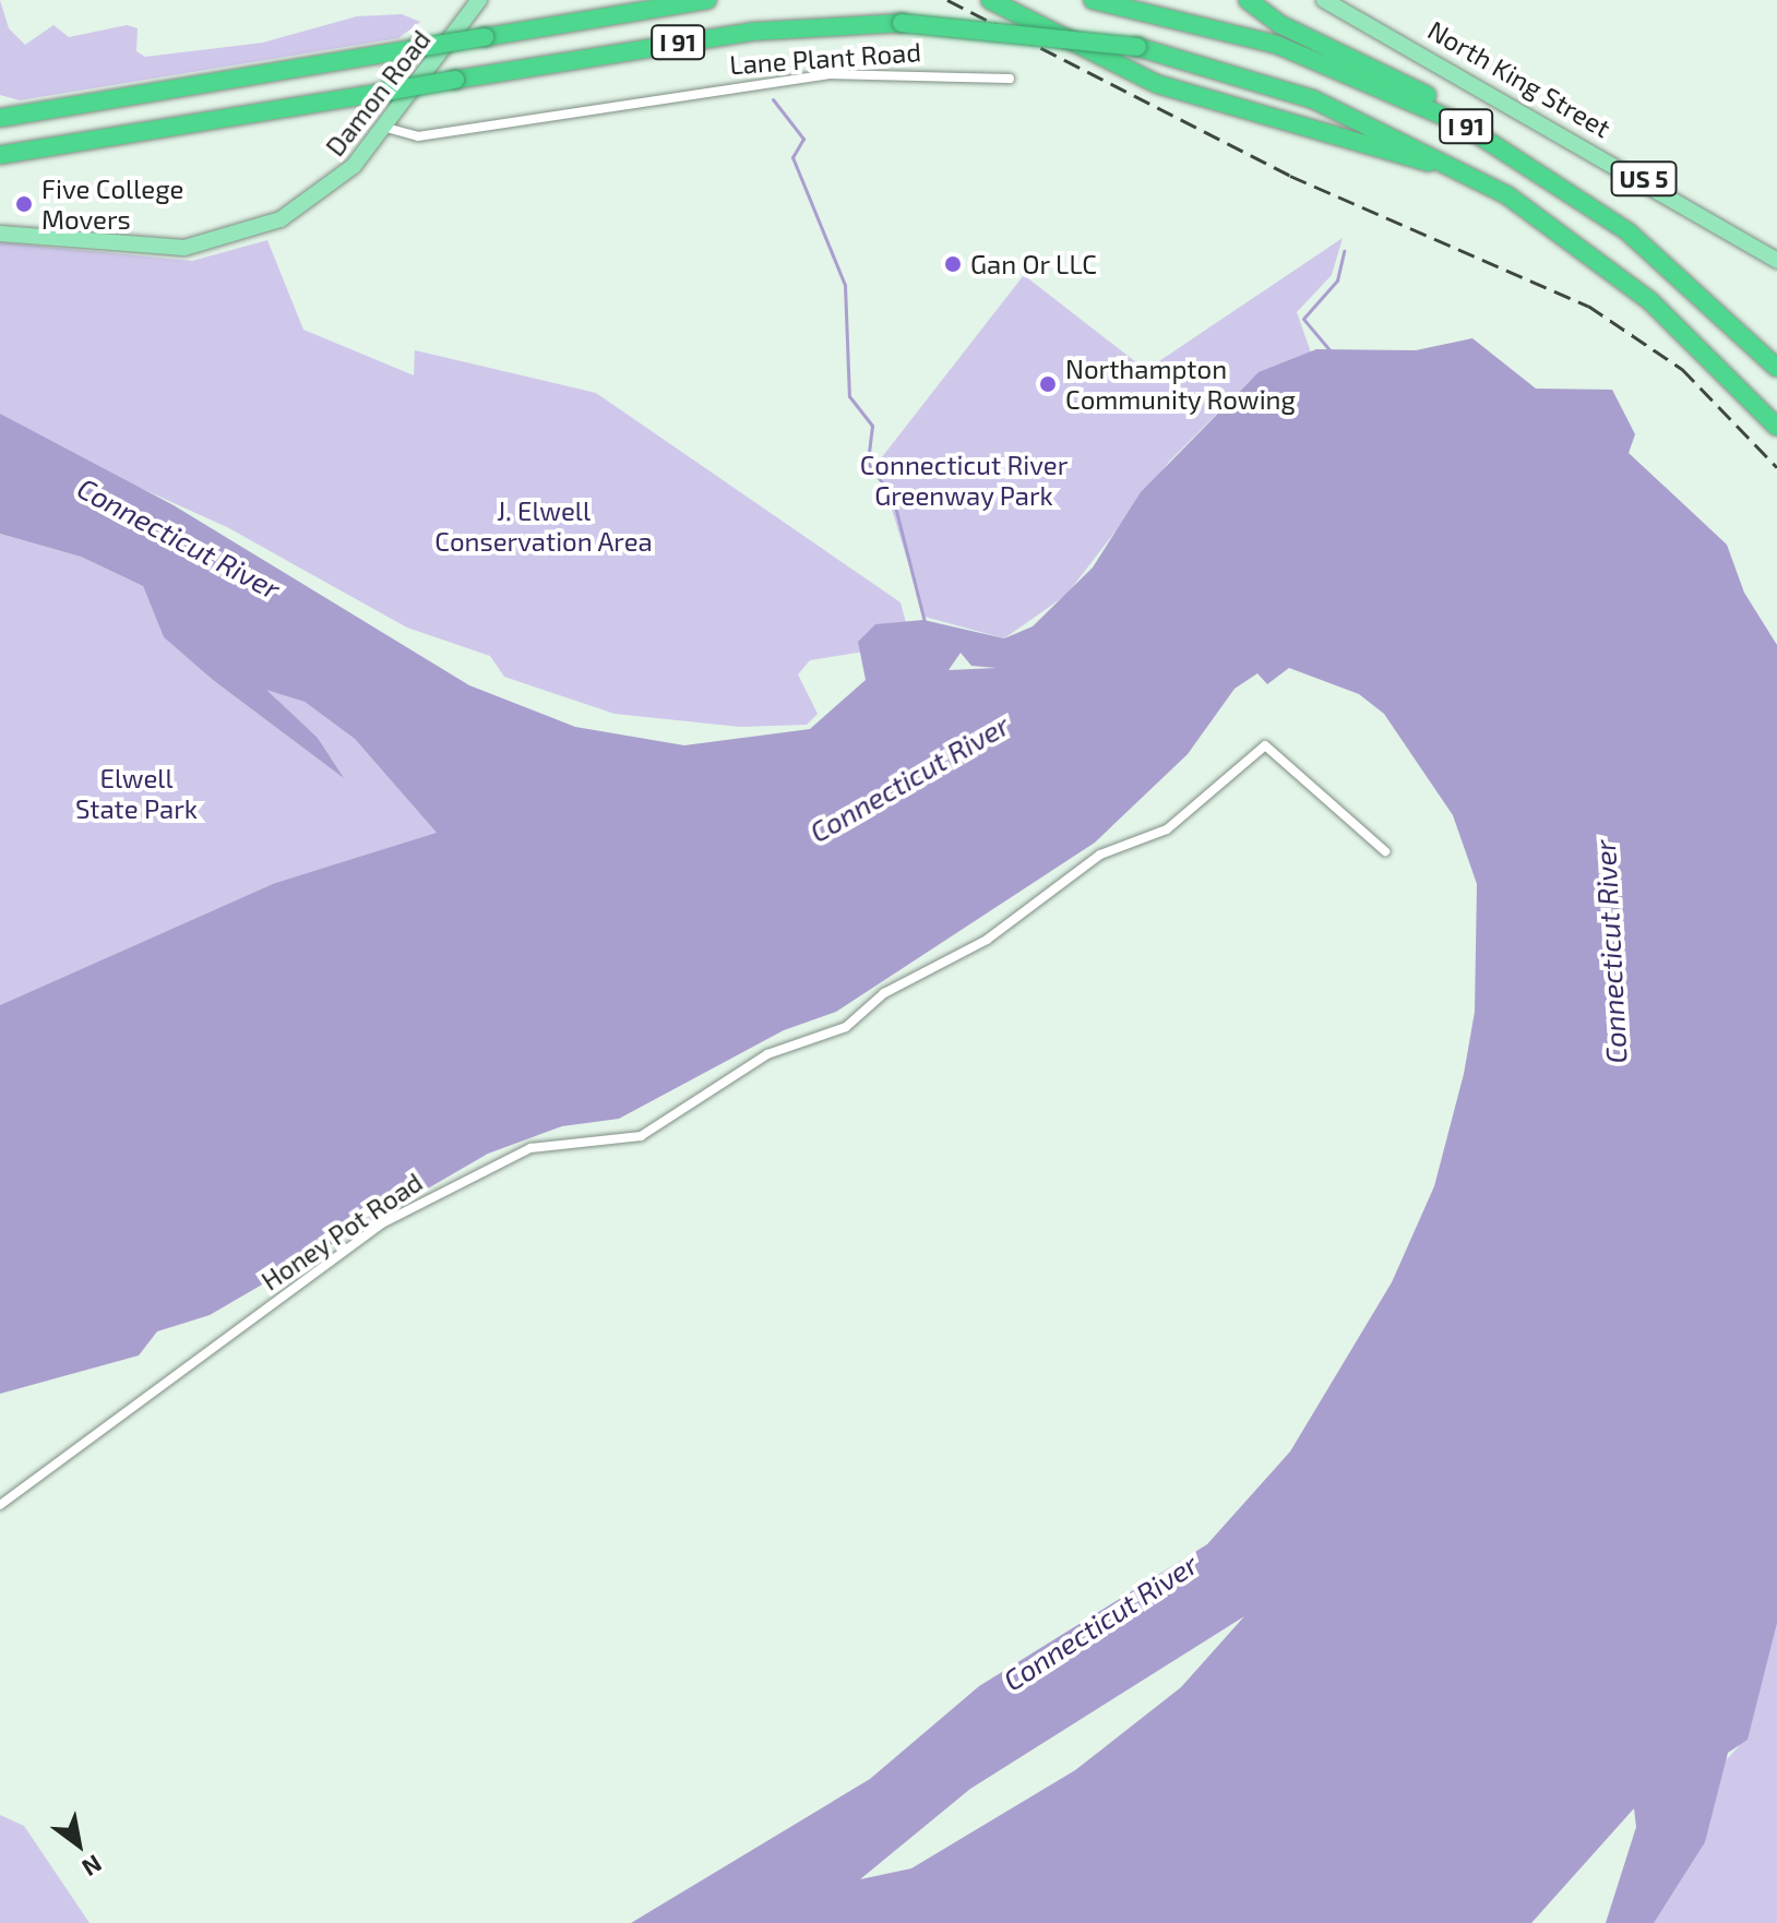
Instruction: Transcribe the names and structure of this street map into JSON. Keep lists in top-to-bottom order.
{
  "streets": {
    "highway": ["I 91"],
    "main road": ["North King Street", "Damon Road", "US 5"],
    "street": ["Lane Plant Road", "Honey Pot Road"]
  },
  "crossings": [
    ["Lane Plant Road", "Damon Road"]
  ],
  "water": ["Connecticut River"],
  "parks": ["Connecticut River Greenway Park", "J. Elwell Conservation Area", "Elwell State Park"],
  "places": ["Five College Movers", "Gan Or LLC", "Northampton Community Rowing"],
  "north": "bottom right"
}
